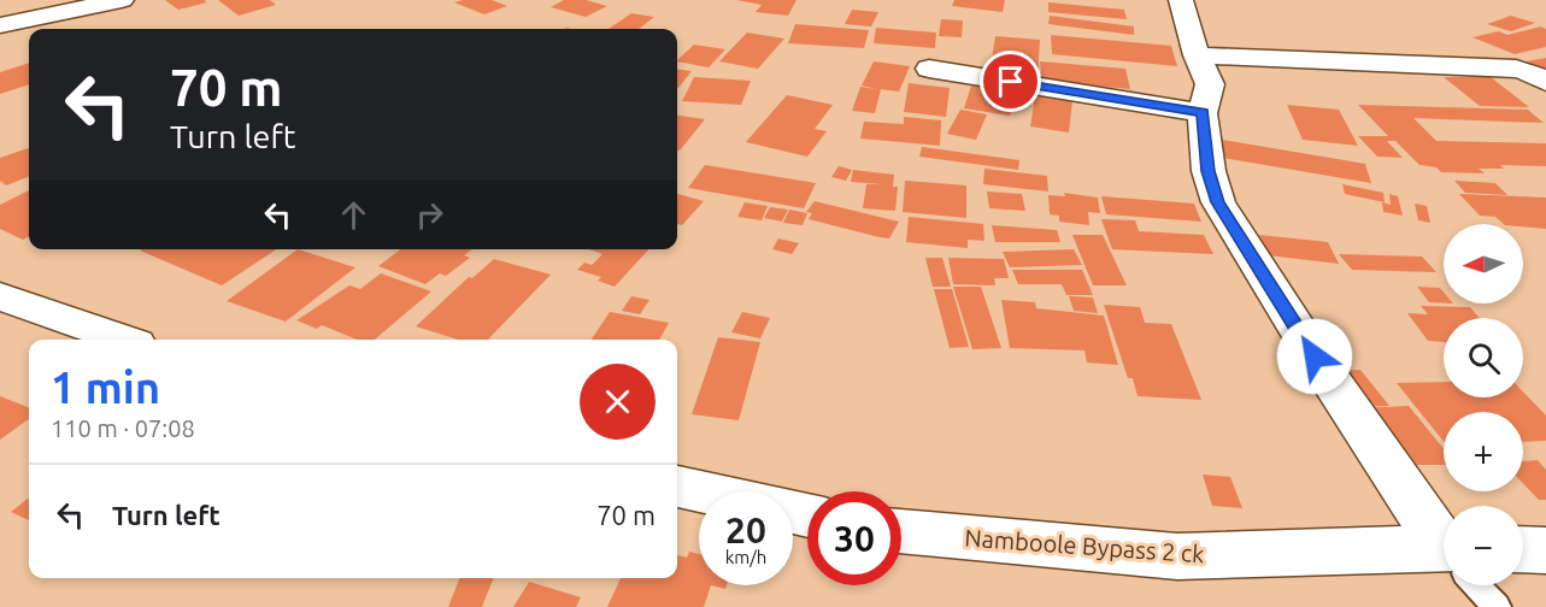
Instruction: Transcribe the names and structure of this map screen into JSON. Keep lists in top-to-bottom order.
{
  "streets": {
    "street": ["Namboole Bypass 2 ck"]
  },
  "north": "left",
  "page": {
    "turn": ["70 m", "Turn left"],
    "map_buttons": ["+", "−"],
    "heading": ["1 min", "110 m · 07:08"],
    "list": [
      {
        "name": "Turn left",
        "value": "70 m"
      }
    ],
    "speed": "20 km/h",
    "limit": "30"
  }
}
